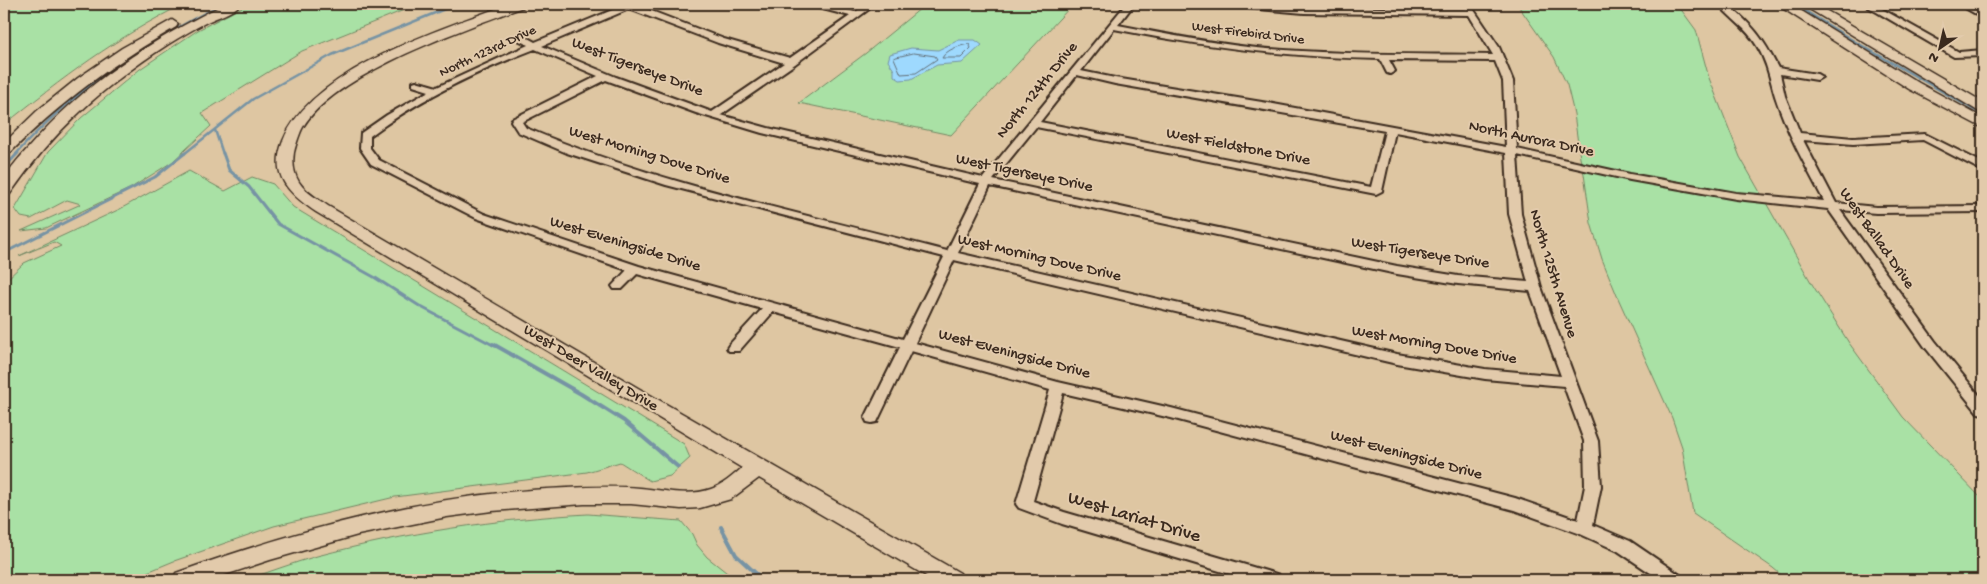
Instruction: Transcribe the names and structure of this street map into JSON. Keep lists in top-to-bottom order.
{
  "streets": {
    "street": [
      "West Firebird Drive",
      "North 123rd Drive",
      "West Tigerseye Drive",
      "North 124th Drive",
      "North Aurora Drive",
      "West Fieldstone Drive",
      "West Morning Dove Drive",
      "West Ballad Drive",
      "West Eveningside Drive",
      "North 125th Avenue",
      "West Deer Valley Drive",
      "West Lariat Drive"
    ]
  },
  "crossings": [
    ["West Firebird Drive", "North 124th Drive"],
    ["West Firebird Drive", "North 125th Avenue"],
    ["North 123rd Drive", "West Tigerseye Drive"],
    ["North 123rd Drive", "West Eveningside Drive"],
    ["West Tigerseye Drive", "North 124th Drive"],
    ["West Tigerseye Drive", "West Morning Dove Drive"],
    ["West Tigerseye Drive", "North 125th Avenue"],
    ["North 124th Drive", "North Aurora Drive"],
    ["North 124th Drive", "West Fieldstone Drive"],
    ["North 124th Drive", "West Morning Dove Drive"],
    ["North 124th Drive", "West Eveningside Drive"],
    ["North Aurora Drive", "West Fieldstone Drive"],
    ["North Aurora Drive", "West Ballad Drive"],
    ["North Aurora Drive", "North 125th Avenue"],
    ["West Morning Dove Drive", "North 125th Avenue"],
    ["West Eveningside Drive", "North 125th Avenue"],
    ["West Eveningside Drive", "West Lariat Drive"]
  ],
  "north": "bottom left"
}
